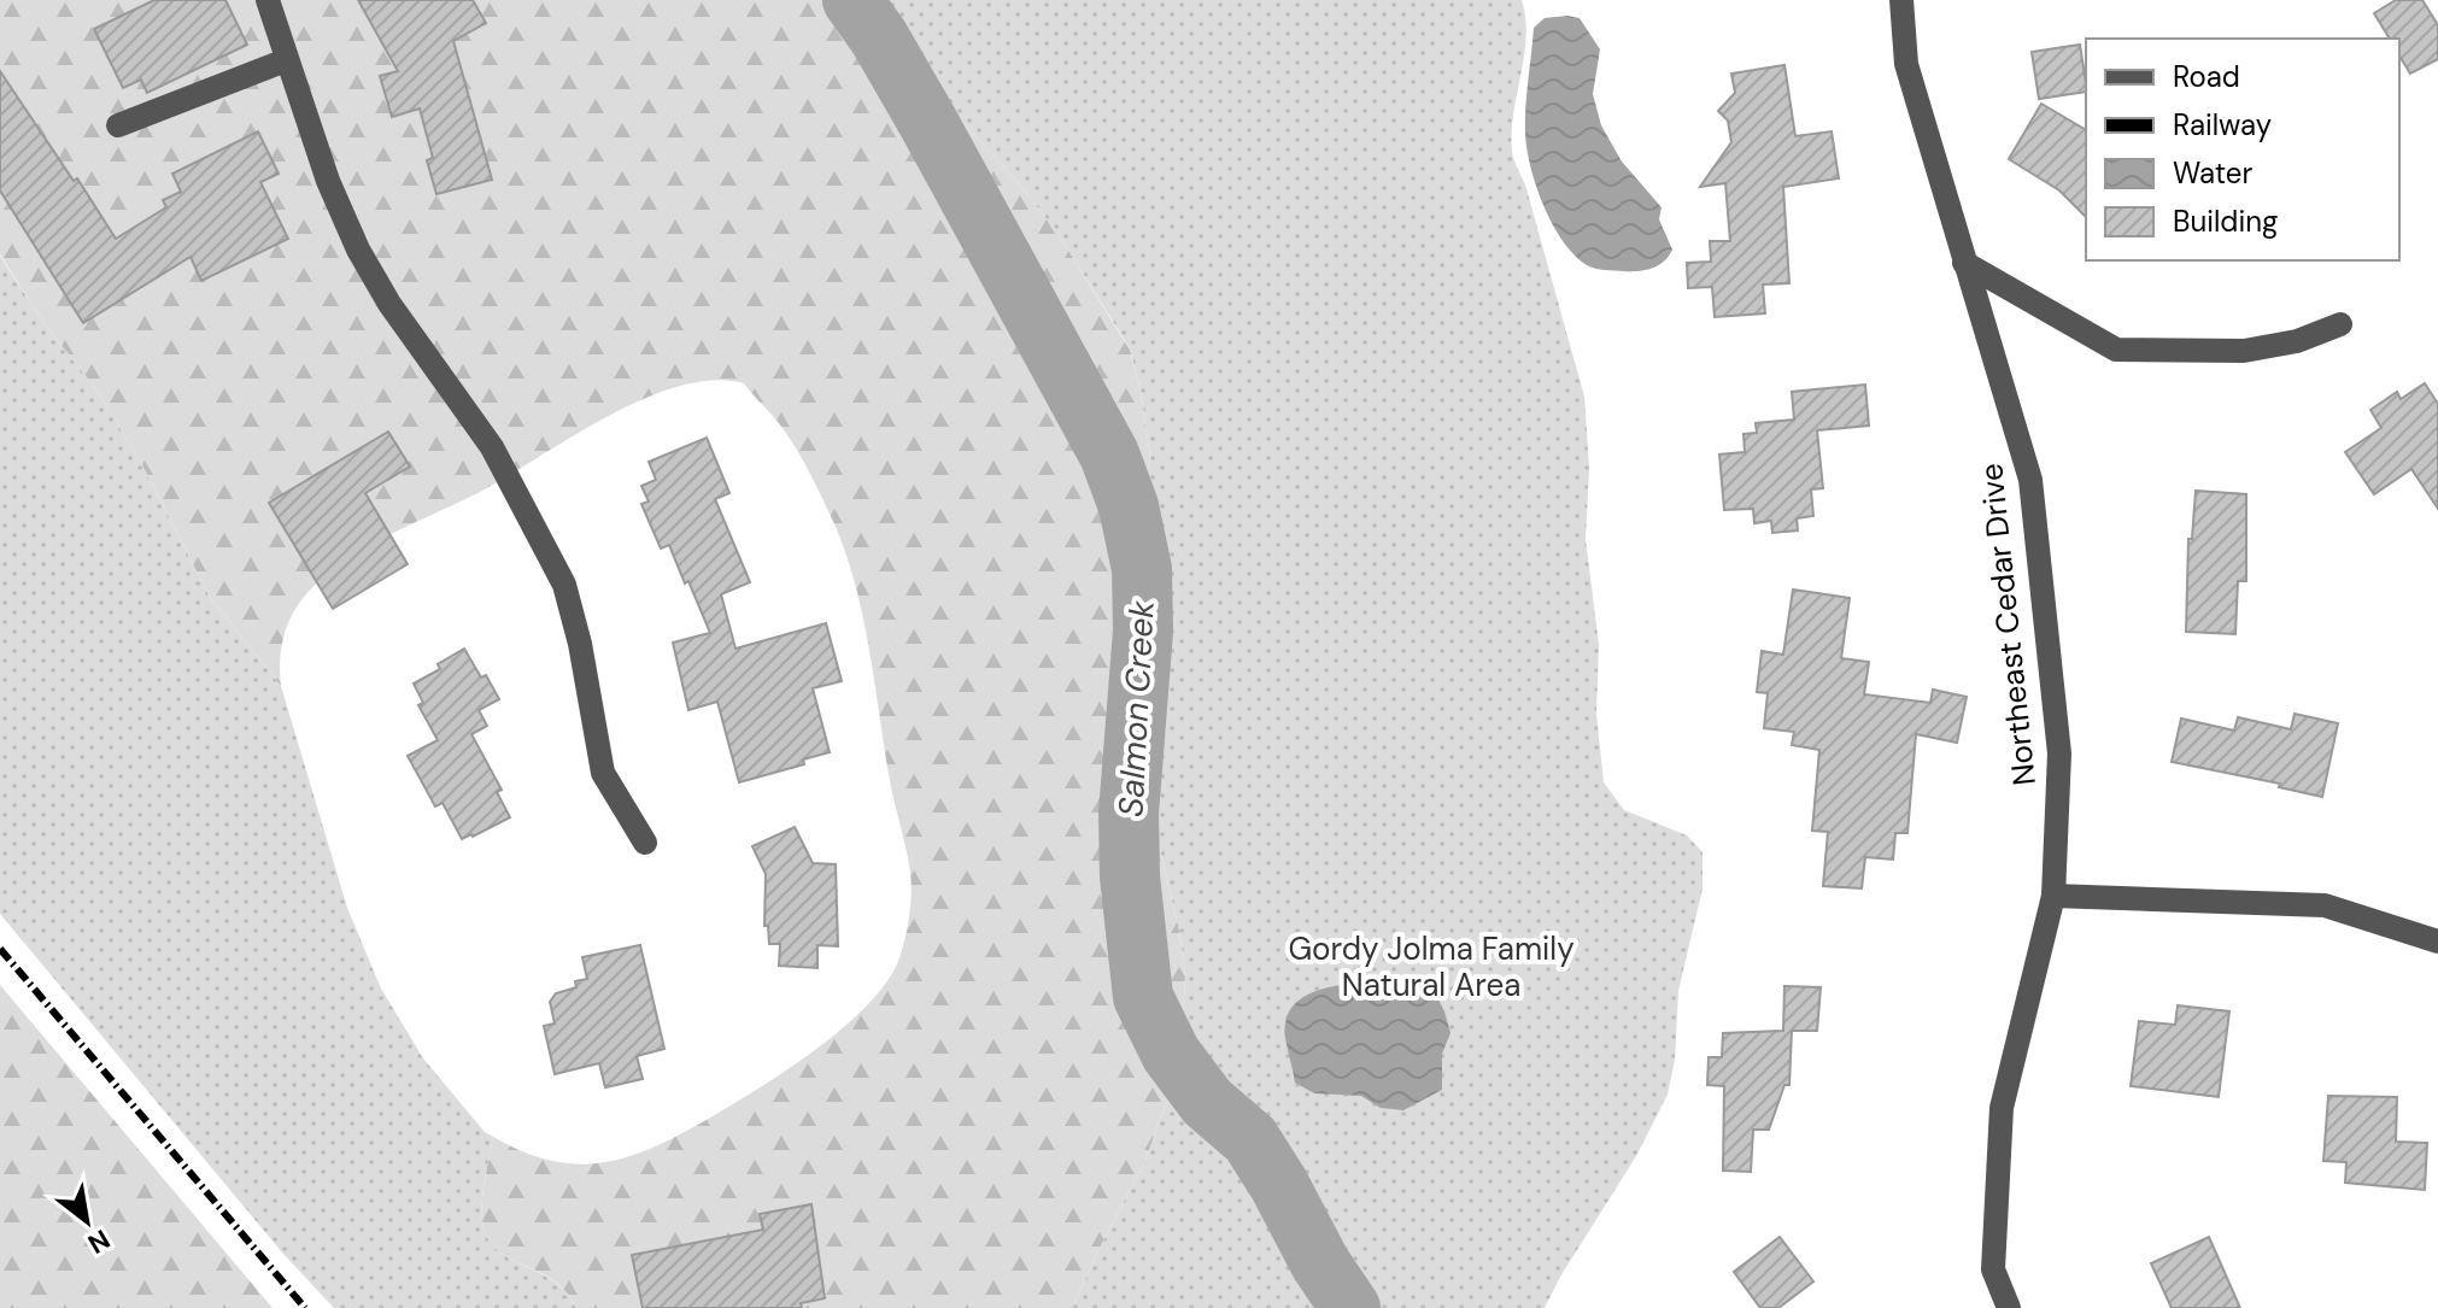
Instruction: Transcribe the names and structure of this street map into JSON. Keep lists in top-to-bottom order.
{
  "streets": {
    "street": ["Northeast Cedar Drive"]
  },
  "water": ["Salmon Creek"],
  "parks": ["Gordy Jolma Family Natural Area"],
  "legend": [
    "Road",
    "Railway",
    "Water",
    "Building"
  ],
  "north": "bottom right"
}
